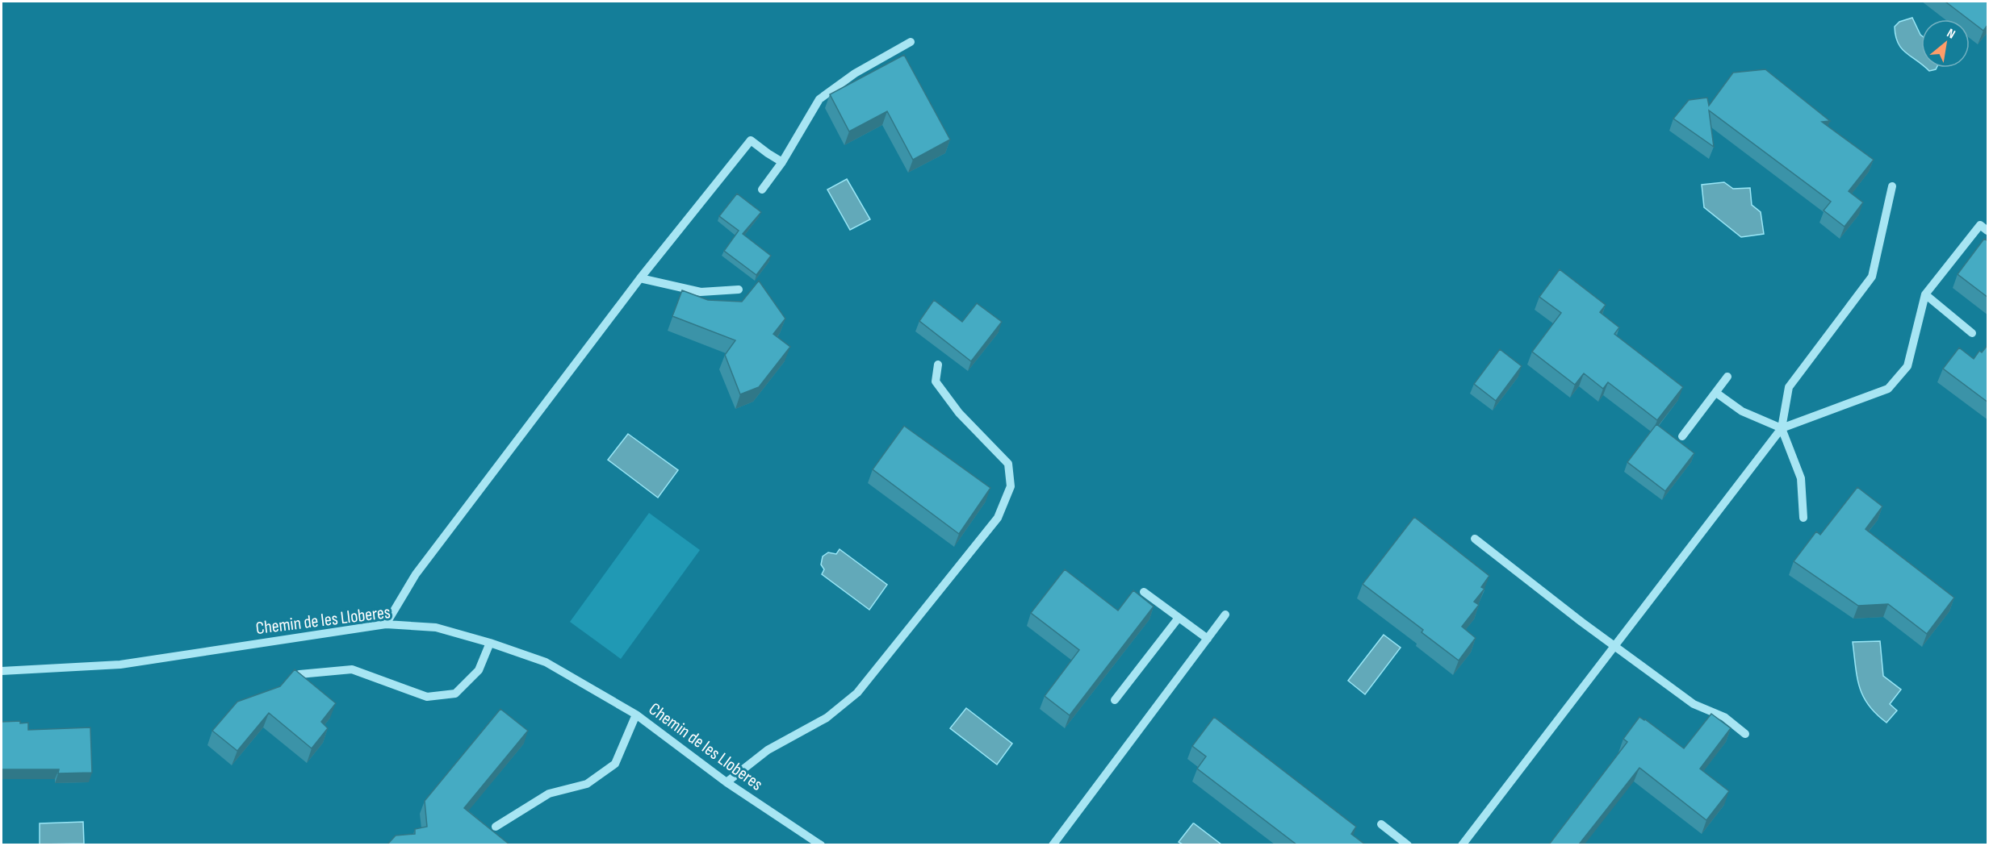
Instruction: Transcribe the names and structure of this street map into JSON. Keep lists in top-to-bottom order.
{
  "streets": {
    "street": ["Chemin de les Lloberes"]
  },
  "north": "top right"
}
